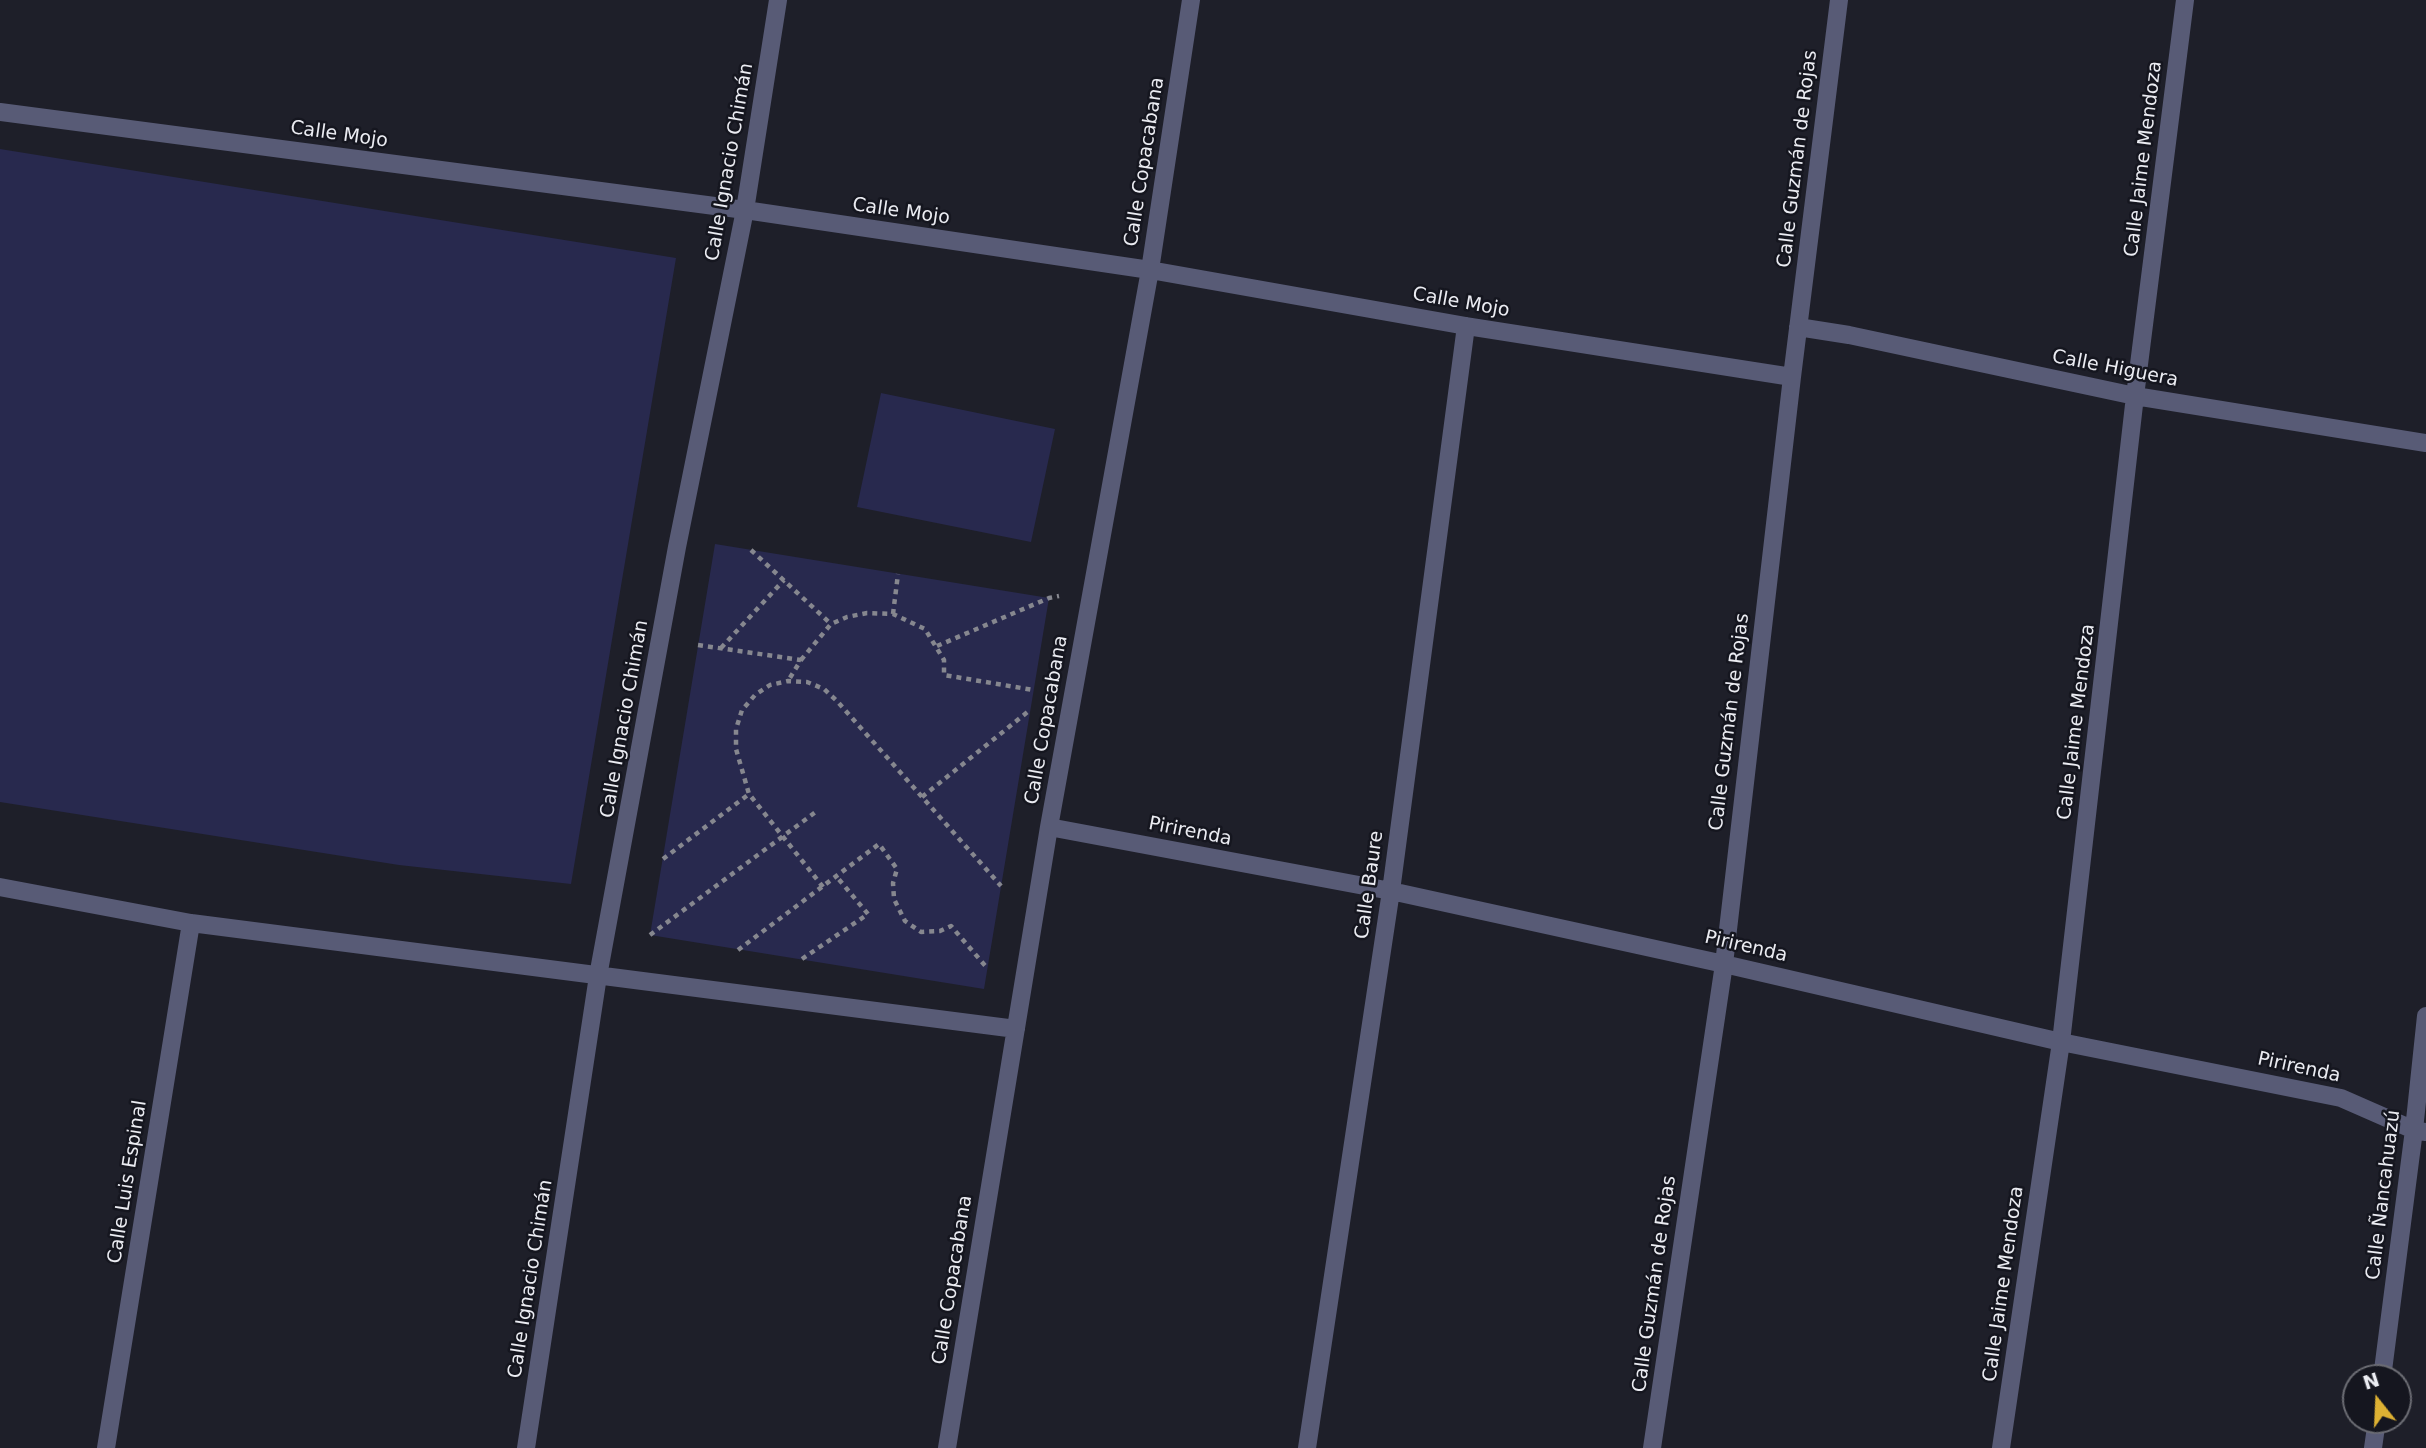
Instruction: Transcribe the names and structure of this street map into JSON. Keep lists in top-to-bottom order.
{
  "streets": {
    "street": [
      "Calle Mojo",
      "Calle Guzmán de Rojas",
      "Calle Jaime Mendoza",
      "Calle Ignacio Chimán",
      "Calle Copacabana",
      "Calle Higuera",
      "Pirirenda",
      "Calle Baure",
      "Calle Luis Espinal",
      "Calle Ñancahuazú"
    ]
  },
  "crossings": [
    ["Calle Mojo", "Calle Guzmán de Rojas"],
    ["Calle Mojo", "Calle Ignacio Chimán"],
    ["Calle Mojo", "Calle Copacabana"],
    ["Calle Mojo", "Calle Baure"],
    ["Calle Guzmán de Rojas", "Calle Higuera"],
    ["Calle Guzmán de Rojas", "Pirirenda"],
    ["Calle Jaime Mendoza", "Calle Higuera"],
    ["Calle Jaime Mendoza", "Pirirenda"],
    ["Calle Copacabana", "Pirirenda"],
    ["Pirirenda", "Calle Baure"],
    ["Pirirenda", "Calle Ñancahuazú"]
  ],
  "north": "top"
}
